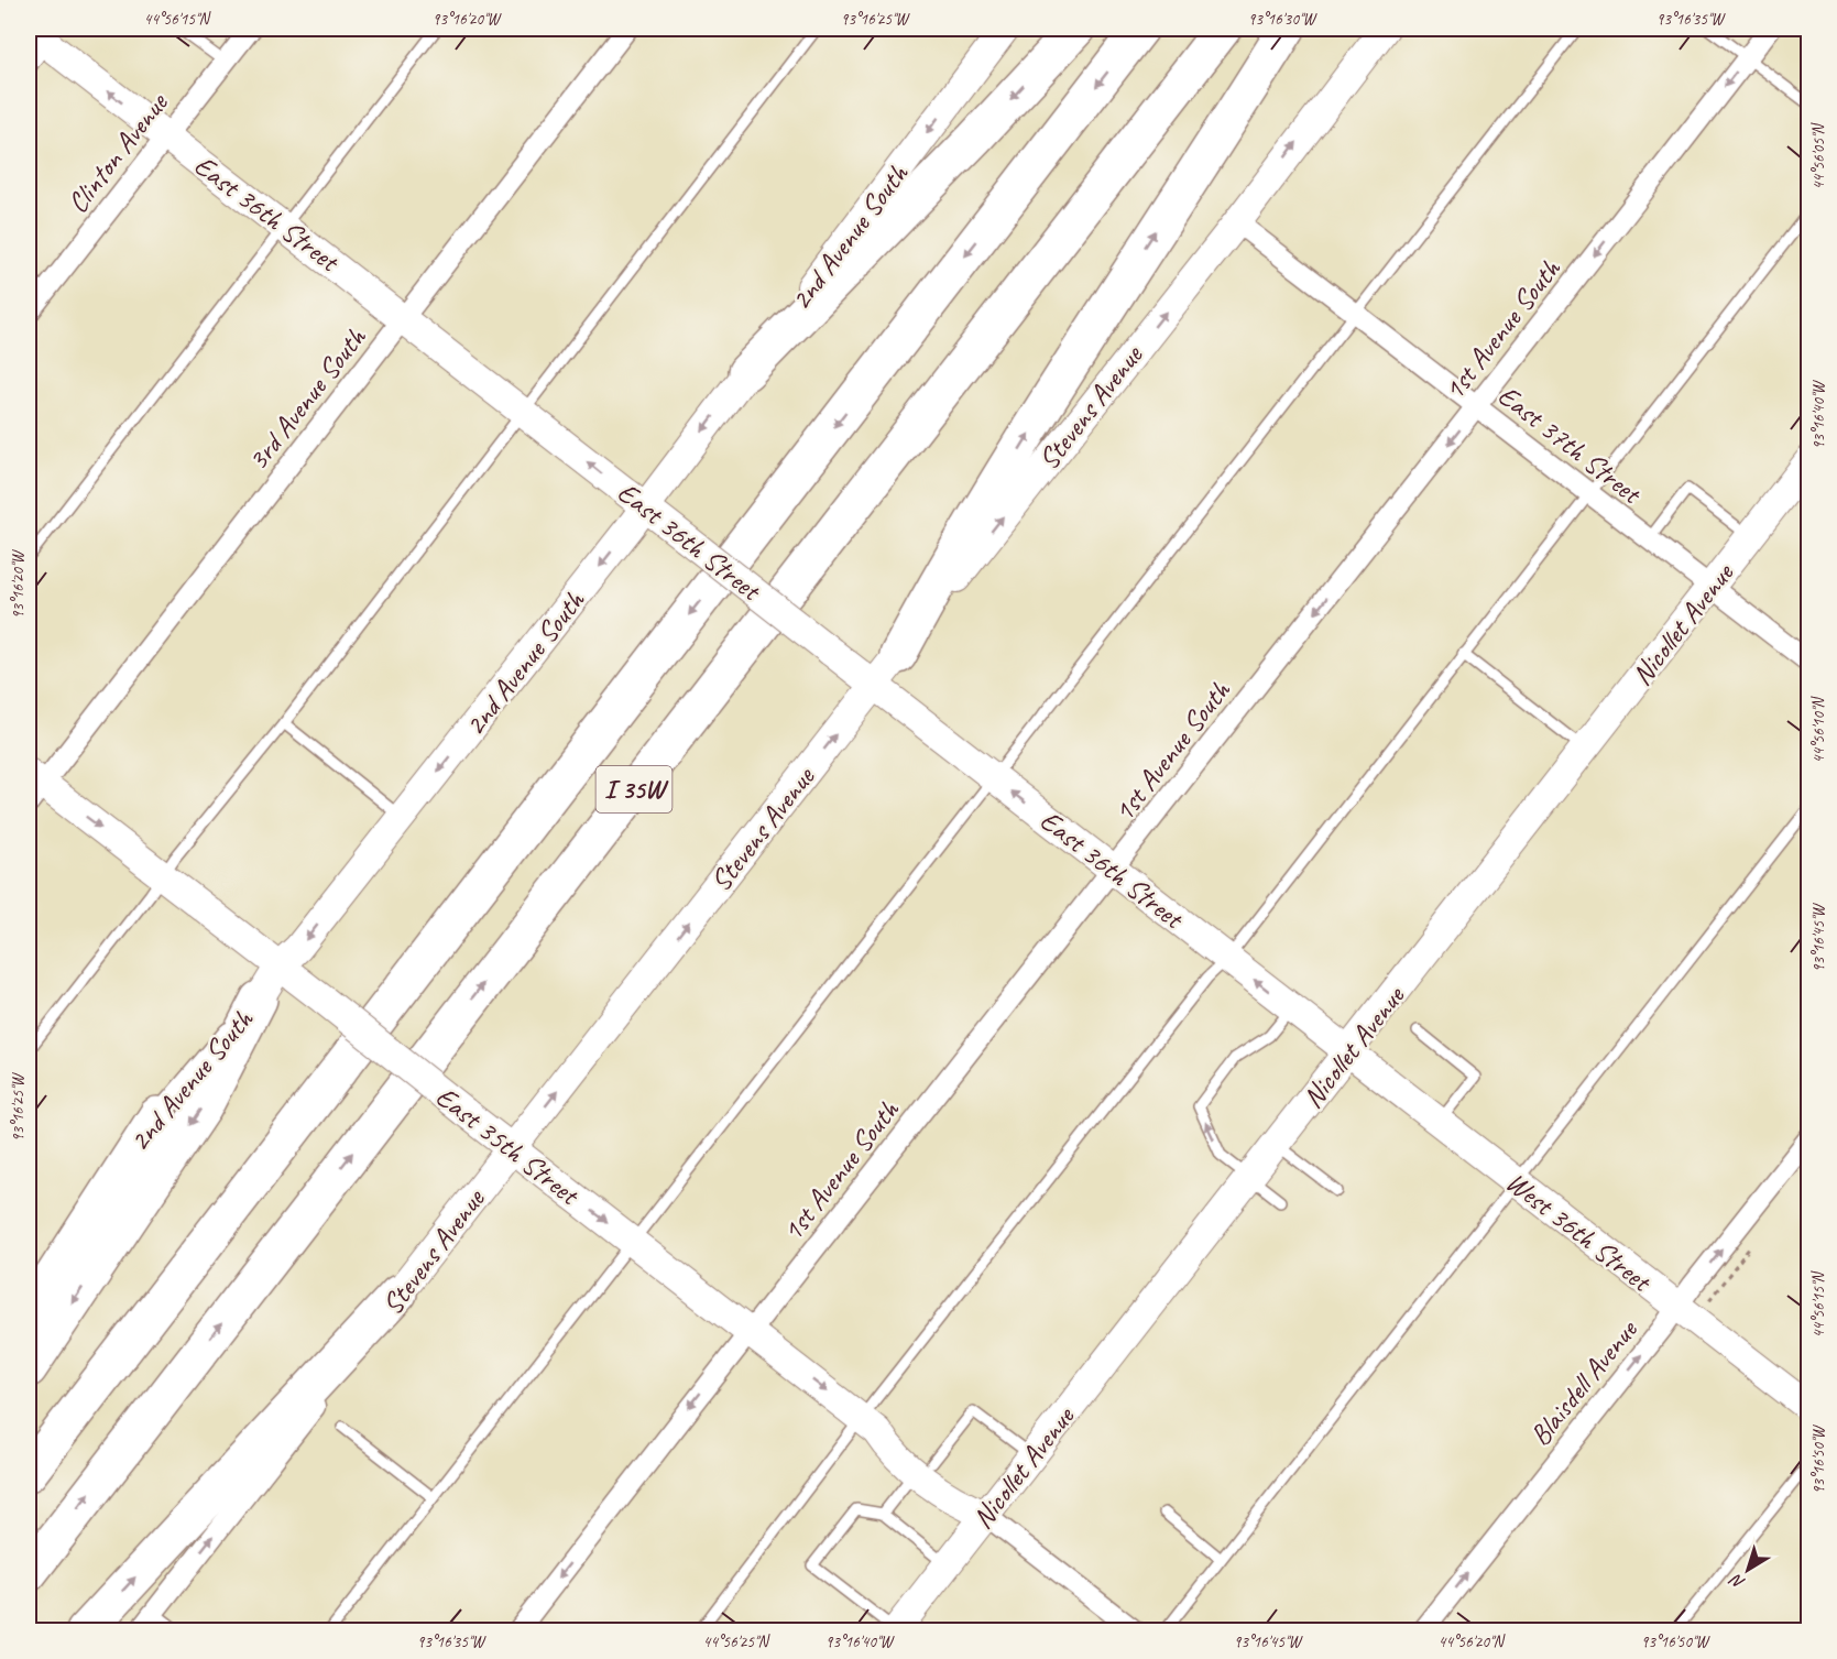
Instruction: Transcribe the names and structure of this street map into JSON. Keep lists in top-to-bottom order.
{
  "streets": {
    "highway": ["I 35W"],
    "street": [
      "Clinton Avenue",
      "East 36th Street",
      "2nd Avenue South",
      "1st Avenue South",
      "3rd Avenue South",
      "Stevens Avenue",
      "East 37th Street",
      "Nicollet Avenue",
      "East 35th Street",
      "West 36th Street",
      "Blaisdell Avenue"
    ]
  },
  "crossings": [
    ["Clinton Avenue", "East 36th Street"],
    ["East 36th Street", "2nd Avenue South"],
    ["East 36th Street", "1st Avenue South"],
    ["East 36th Street", "3rd Avenue South"],
    ["East 36th Street", "Stevens Avenue"],
    ["East 36th Street", "Nicollet Avenue"],
    ["East 36th Street", "West 36th Street"],
    ["2nd Avenue South", "East 35th Street"],
    ["1st Avenue South", "East 37th Street"],
    ["1st Avenue South", "East 35th Street"],
    ["3rd Avenue South", "East 35th Street"],
    ["Stevens Avenue", "East 37th Street"],
    ["Stevens Avenue", "East 35th Street"],
    ["East 37th Street", "Nicollet Avenue"],
    ["Nicollet Avenue", "East 35th Street"],
    ["Nicollet Avenue", "West 36th Street"],
    ["West 36th Street", "Blaisdell Avenue"]
  ],
  "one_way": [
    "2nd Avenue South",
    "1st Avenue South",
    "Stevens Avenue",
    "East 35th Street",
    "Blaisdell Avenue"
  ],
  "north": "bottom left",
  "coordinates": [
    "44°56'15\"N",
    "93°16'20\"W",
    "93°16'25\"W",
    "93°16'30\"W",
    "93°16'35\"W",
    "44°56'05\"N",
    "93°16'40\"W",
    "44°56'10\"N",
    "93°16'45\"W",
    "93°16'50\"W",
    "44°56'25\"N",
    "44°56'20\"N"
  ]
}
